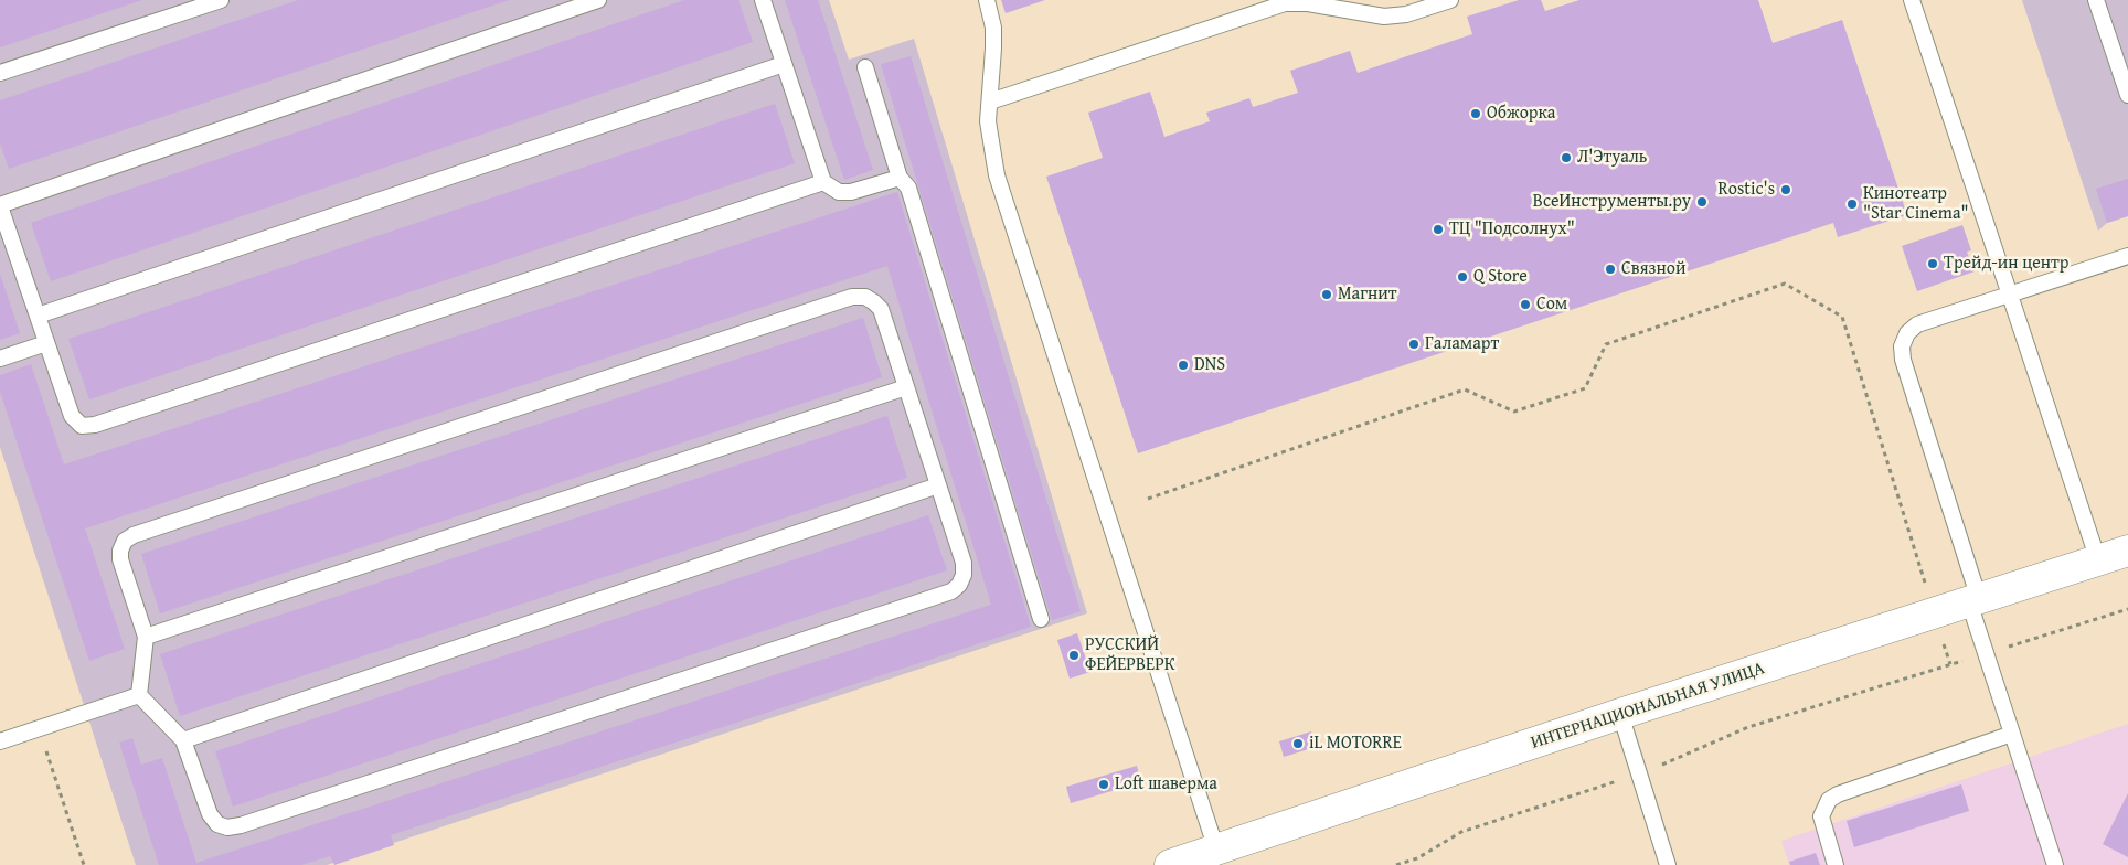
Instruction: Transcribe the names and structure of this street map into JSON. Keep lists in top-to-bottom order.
{
  "streets": {
    "main road": ["ИНТЕРНАЦИОНАЛЬНАЯ УЛИЦА"]
  },
  "places": [
    "Обжорка",
    "Л'Этуаль",
    "Rostic's",
    "ВсеИнструменты.ру",
    "Кинотеатр \"Star Cinema\"",
    "ТЦ \"Подсолнух\"",
    "Трейд-ин центр",
    "Связной",
    "Q Store",
    "Магнит",
    "Сом",
    "Галамарт",
    "DNS",
    "РУССКИЙ ФЕЙЕРВЕРК",
    "iL MOTORRE",
    "Loft шаверма"
  ]
}
